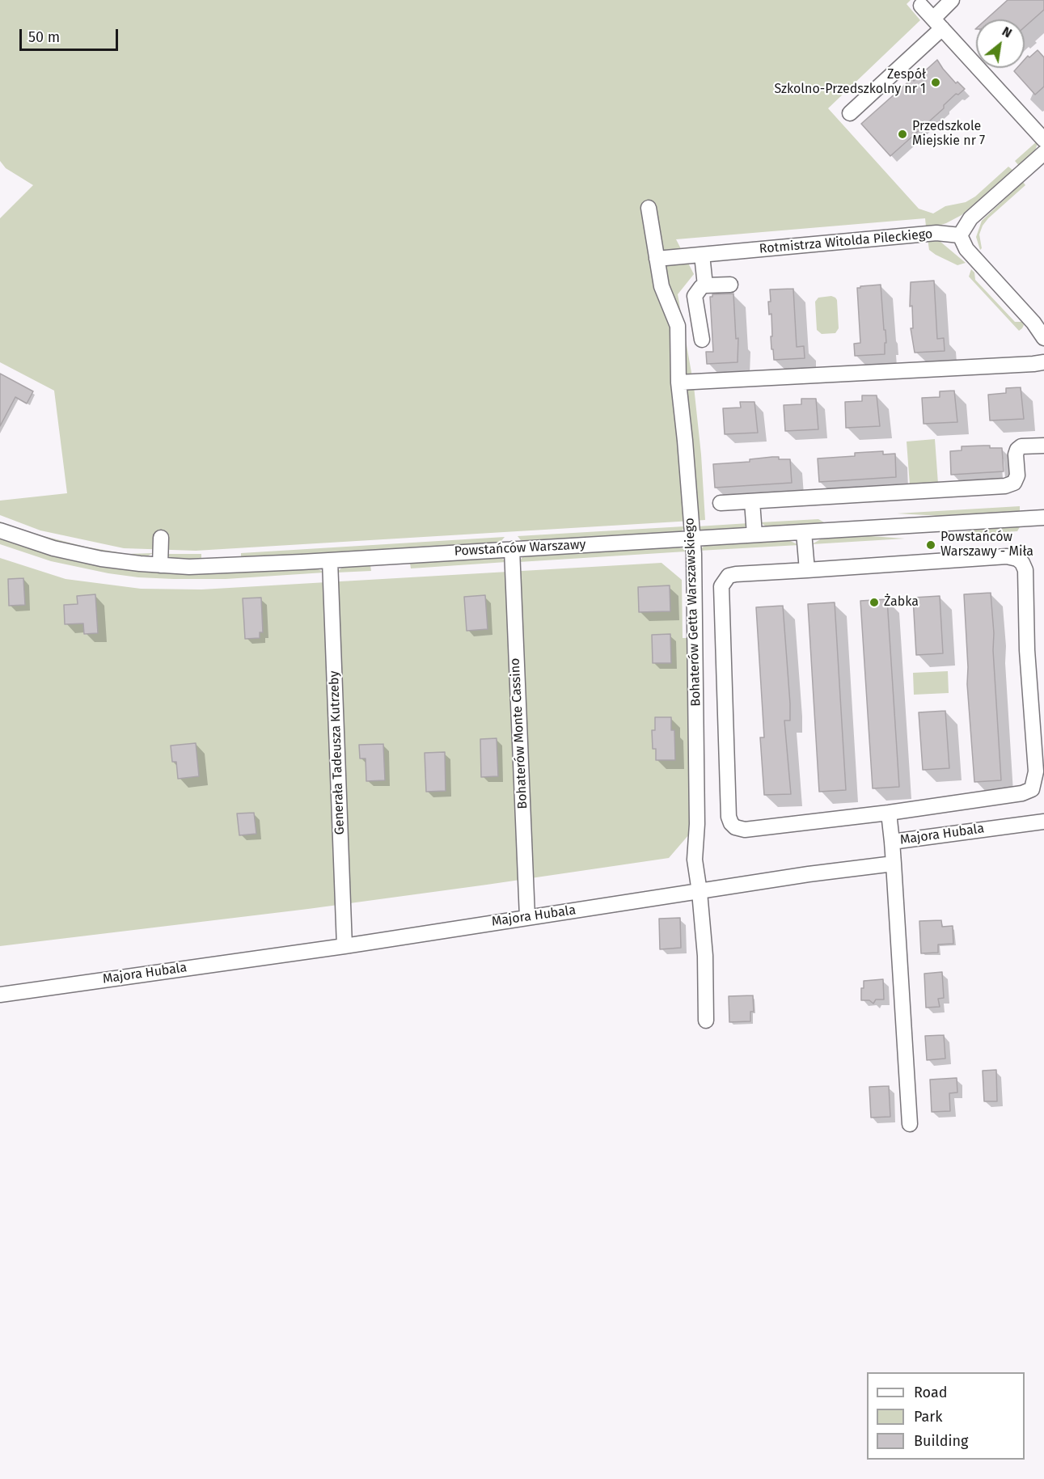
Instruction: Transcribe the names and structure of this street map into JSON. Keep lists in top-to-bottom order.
{
  "streets": {
    "street": [
      "Rotmistrza Witolda Pileckiego",
      "Powstańców Warszawy",
      "Bohaterów Getta Warszawskiego",
      "Bohaterów Monte Cassino",
      "Generała Tadeusza Kutrzeby",
      "Majora Hubala"
    ]
  },
  "crossings": [
    ["Rotmistrza Witolda Pileckiego", "Bohaterów Getta Warszawskiego"],
    ["Powstańców Warszawy", "Bohaterów Getta Warszawskiego"],
    ["Powstańców Warszawy", "Bohaterów Monte Cassino"],
    ["Powstańców Warszawy", "Generała Tadeusza Kutrzeby"],
    ["Bohaterów Getta Warszawskiego", "Majora Hubala"],
    ["Bohaterów Monte Cassino", "Majora Hubala"],
    ["Generała Tadeusza Kutrzeby", "Majora Hubala"]
  ],
  "places": [
    "Zespół Szkolno-Przedszkolny nr 1",
    "Przedszkole Miejskie nr 7",
    "Powstańców Warszawy - Miła",
    "Żabka"
  ],
  "legend": ["Road", "Park", "Building"],
  "scale_bar": "50 m",
  "north": "top right"
}
